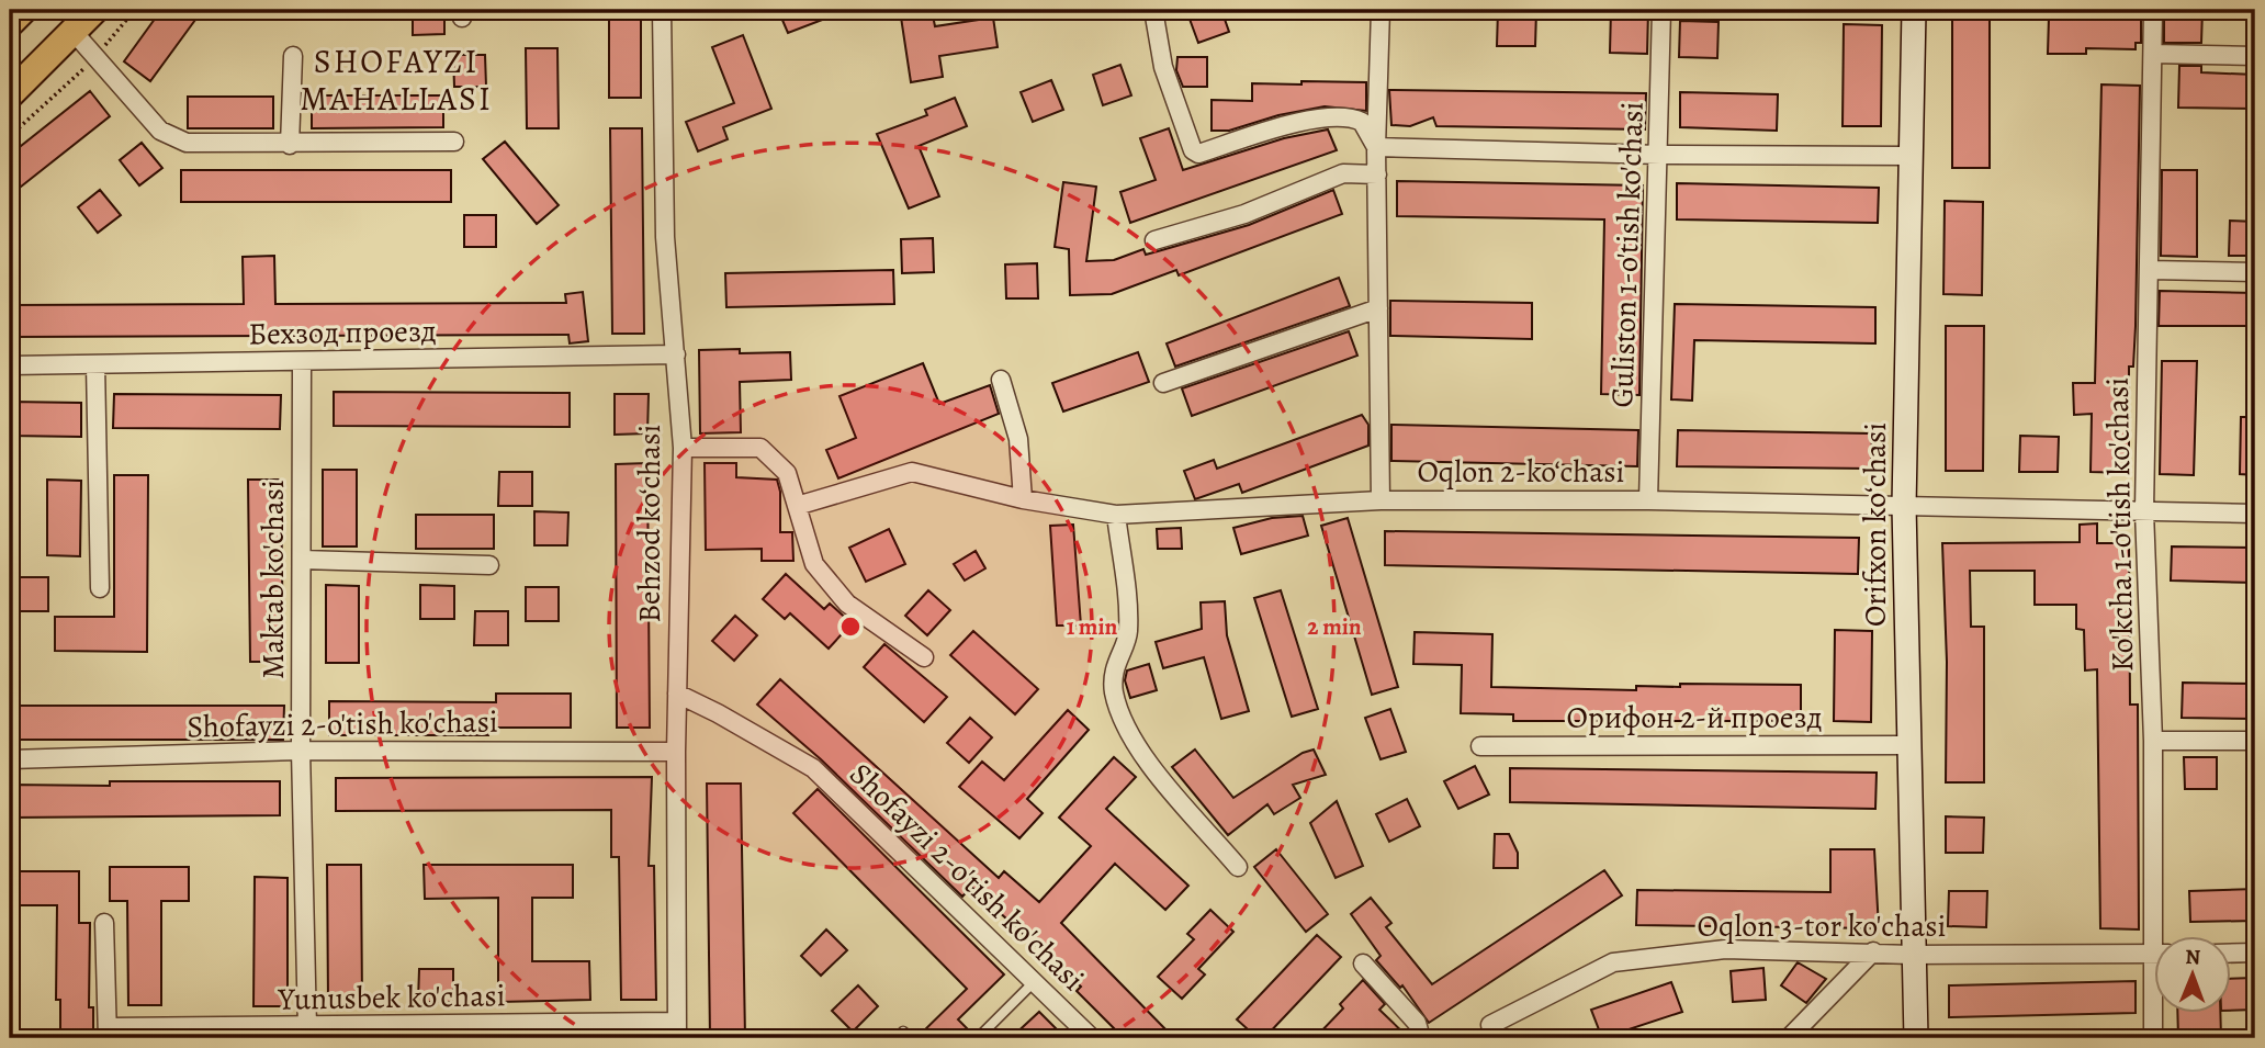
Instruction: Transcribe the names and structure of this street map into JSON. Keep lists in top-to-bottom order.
{
  "streets": {
    "street": [
      "Guliston 1-o'tish ko'chasi",
      "Бехзод проезд",
      "Oqlon 2-ko‘chasi",
      "Behzod ko‘chasi",
      "Orifxon koʻchasi",
      "Ko'kcha 1-o'tish ko'chasi",
      "Maktab ko'chasi",
      "Орифон 2-й проезд",
      "Shofayzi 2-o'tish ko'chasi",
      "Oqlon 3-tor ko'chasi",
      "Yunusbek ko'chasi"
    ]
  },
  "crossings": [
    ["Guliston 1-o'tish ko'chasi", "Oqlon 2-ko‘chasi"],
    ["Бехзод проезд", "Behzod ko‘chasi"],
    ["Бехзод проезд", "Maktab ko'chasi"],
    ["Oqlon 2-ko‘chasi", "Orifxon koʻchasi"],
    ["Oqlon 2-ko‘chasi", "Ko'kcha 1-o'tish ko'chasi"],
    ["Behzod ko‘chasi", "Shofayzi 2-o'tish ko'chasi"],
    ["Behzod ko‘chasi", "Yunusbek ko'chasi"],
    ["Orifxon koʻchasi", "Орифон 2-й проезд"],
    ["Orifxon koʻchasi", "Oqlon 3-tor ko'chasi"],
    ["Maktab ko'chasi", "Shofayzi 2-o'tish ko'chasi"],
    ["Maktab ko'chasi", "Yunusbek ko'chasi"]
  ],
  "districts": ["SHOFAYZI MAHALLASI"],
  "north": "top",
  "rings": ["1 min", "2 min"]
}
